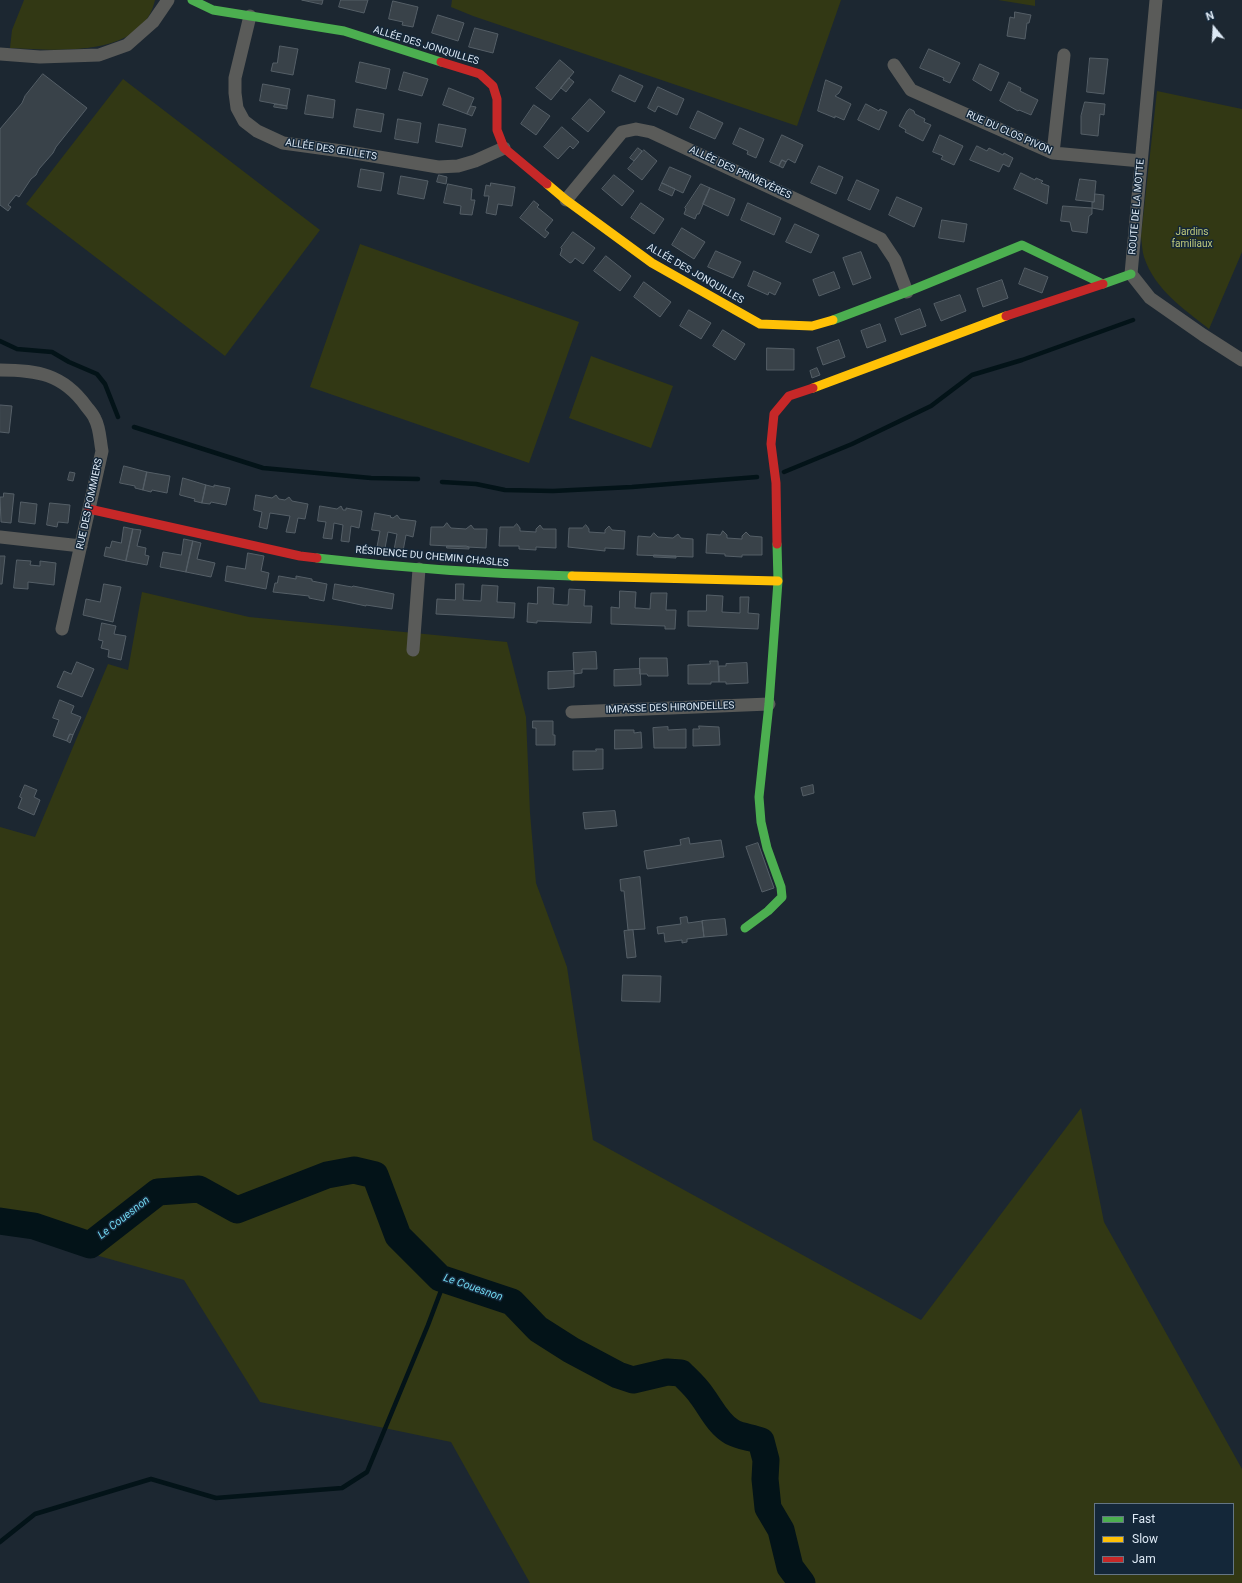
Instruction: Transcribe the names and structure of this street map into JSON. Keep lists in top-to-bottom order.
{
  "streets": {
    "street": [
      "ALLÉE DES JONQUILLES",
      "RUE DU CLOS PIVON",
      "ALLÉE DES ŒILLETS",
      "ALLÉE DES PRIMEVÈRES",
      "ROUTE DE LA MOTTE",
      "RUE DES POMMIERS",
      "RÉSIDENCE DU CHEMIN CHASLES",
      "IMPASSE DES HIRONDELLES"
    ]
  },
  "crossings": [
    ["ALLÉE DES JONQUILLES", "ALLÉE DES ŒILLETS"],
    ["ALLÉE DES JONQUILLES", "ALLÉE DES PRIMEVÈRES"],
    ["RUE DU CLOS PIVON", "ROUTE DE LA MOTTE"],
    ["RUE DES POMMIERS", "RÉSIDENCE DU CHEMIN CHASLES"]
  ],
  "water": ["Le Couesnon"],
  "parks": ["Jardins familiaux"],
  "legend": ["Fast", "Slow", "Jam"],
  "north": "top"
}
